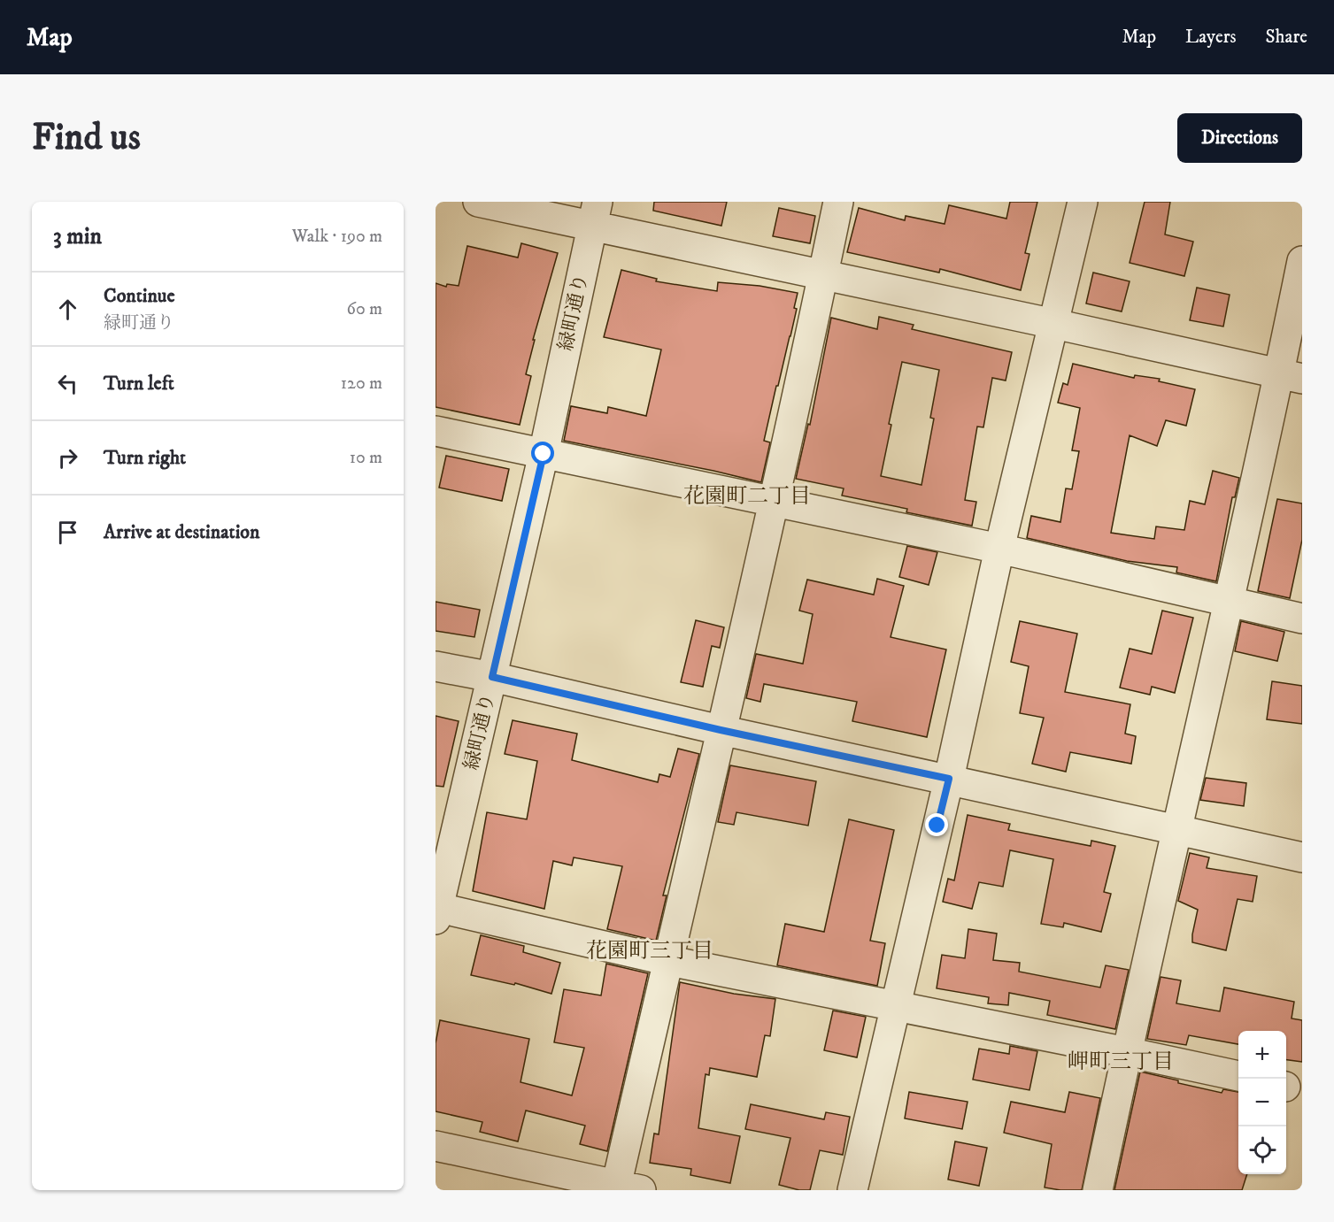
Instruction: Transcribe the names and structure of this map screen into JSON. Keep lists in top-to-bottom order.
{
  "streets": {
    "street": ["緑町通り"]
  },
  "districts": ["花園町二丁目", "花園町三丁目", "岬町三丁目"],
  "page": {
    "header": "Map",
    "nav": ["Map", "Layers", "Share"],
    "buttons": "Directions",
    "title": "Find us",
    "heading": ["3 min", "Walk · 190 m"],
    "list": [
      ["Continue", "緑町通り", "60 m"],
      ["Turn left", "120 m"],
      ["Turn right", "10 m"],
      "Arrive at destination"
    ],
    "map_buttons": ["+", "−"]
  }
}
